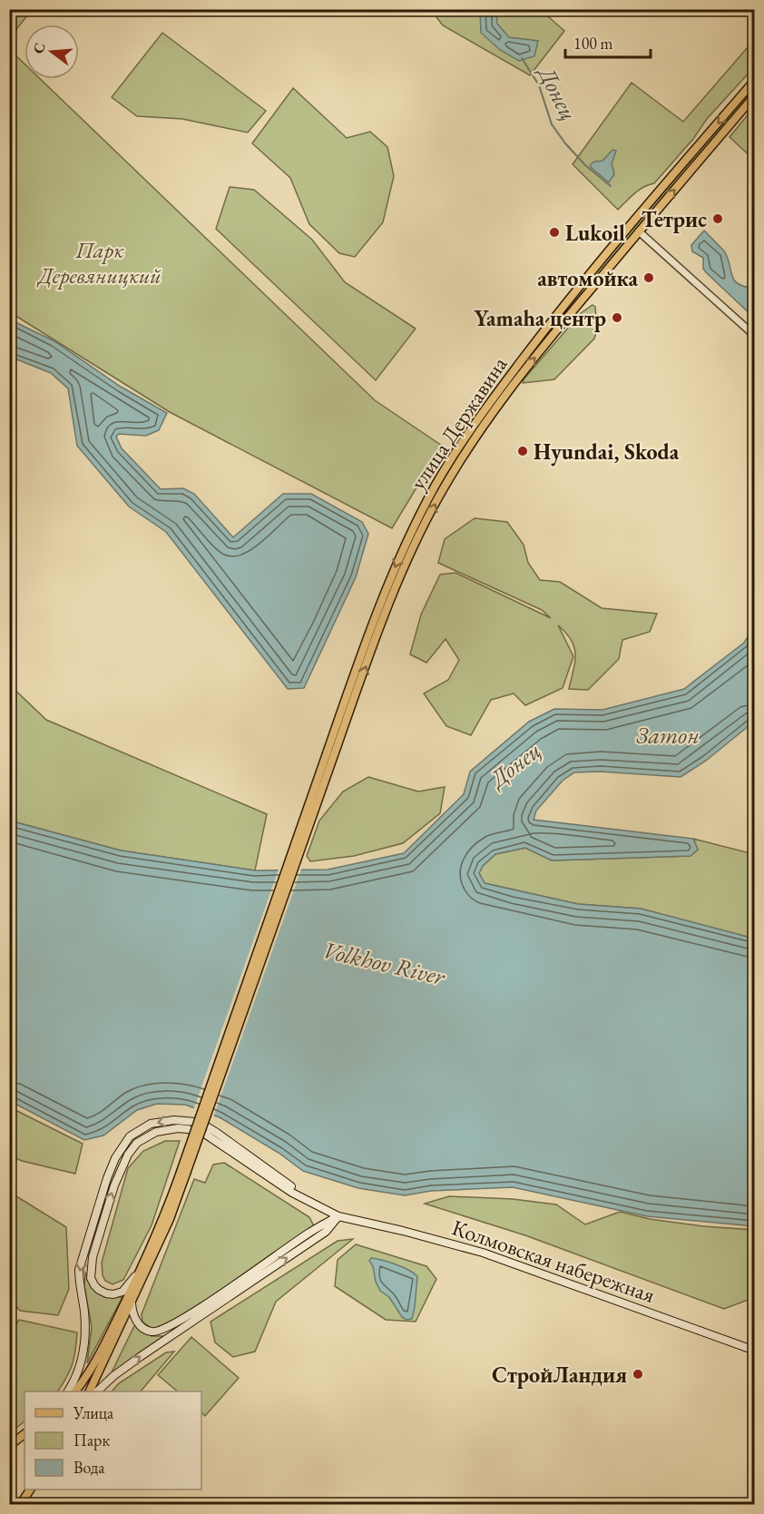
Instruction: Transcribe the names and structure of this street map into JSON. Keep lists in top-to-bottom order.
{
  "streets": {
    "main road": ["улица Державина", "Колмовская набережная"]
  },
  "water": ["Донец", "Затон", "Volkhov River"],
  "parks": ["Парк Деревяницкий"],
  "places": [
    "Тетрис",
    "Lukoil",
    "автомойка",
    "Yamaha центр",
    "Hyundai, Skoda",
    "СтройЛандия"
  ],
  "legend": ["Улица", "Парк", "Вода"],
  "scale_bar": "100 m",
  "north": "left"
}
